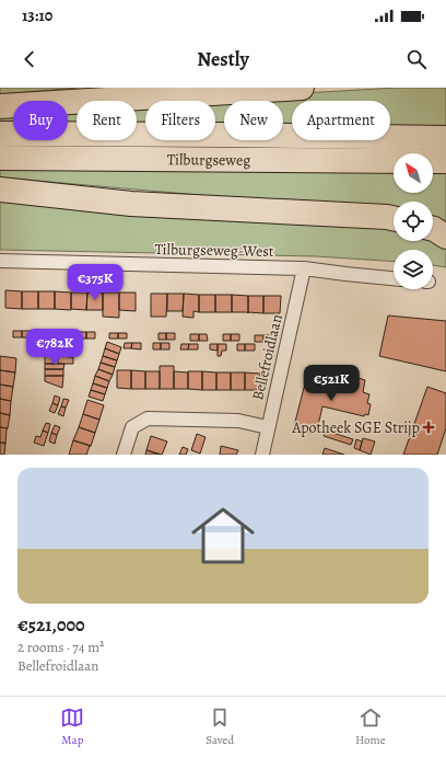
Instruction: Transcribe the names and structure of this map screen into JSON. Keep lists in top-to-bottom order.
{
  "streets": {
    "highway": ["Tilburgseweg"],
    "street": ["Tilburgseweg-West", "Bellefroidlaan"]
  },
  "crossings": [
    ["Tilburgseweg-West", "Bellefroidlaan"]
  ],
  "places": {
    "health": ["Apotheek SGE Strijp"]
  },
  "north": "top left",
  "page": {
    "status": "13:10",
    "header": "Nestly",
    "chip": [
      "Buy",
      "Rent",
      "Filters",
      "New",
      "Apartment"
    ],
    "price": ["€375K", "€782K", "€521K"],
    "list": [
      {
        "name": "€521,000",
        "note": "2 rooms · 74 m² · Bellefroidlaan"
      }
    ],
    "tabs": ["Map", "Saved", "Home"]
  }
}
